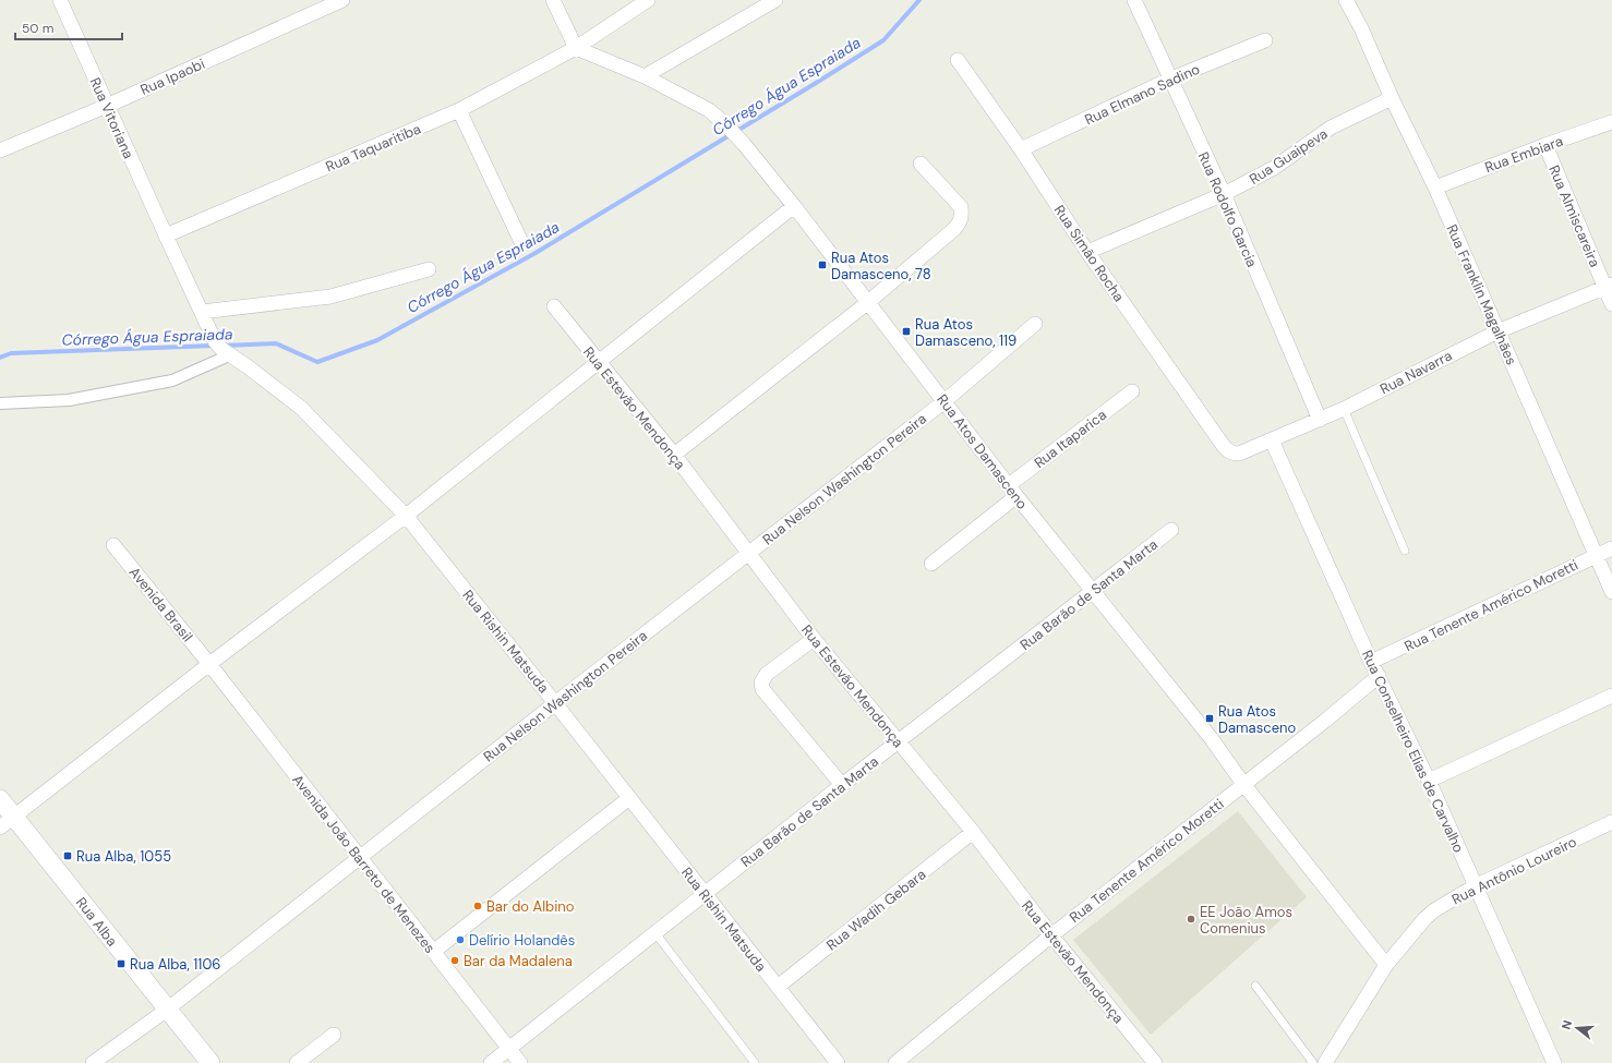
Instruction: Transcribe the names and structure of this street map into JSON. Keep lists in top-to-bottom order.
{
  "streets": {
    "street": [
      "Rua Ipaobi",
      "Rua Elmano Sadino",
      "Rua Vitoriana",
      "Rua Taquaritiba",
      "Rua Embiara",
      "Rua Guaipeva",
      "Rua Rodolfo Garcia",
      "Rua Almiscareira",
      "Rua Simão Rocha",
      "Rua Franklin Magalhães",
      "Rua Navarra",
      "Rua Estevão Mendonça",
      "Rua Itaparica",
      "Rua Atos Damasceno",
      "Rua Nelson Washington Pereira",
      "Rua Barão de Santa Marta",
      "Avenida Brasil",
      "Rua Tenente Américo Moretti",
      "Rua Rishin Matsuda",
      "Rua Conselheiro Elias de Carvalho",
      "Avenida João Barreto de Menezes",
      "Rua Antônio Loureiro",
      "Rua Wadih Gebara",
      "Rua Alba"
    ]
  },
  "crossings": [
    ["Rua Ipaobi", "Rua Vitoriana"],
    ["Rua Elmano Sadino", "Rua Rodolfo Garcia"],
    ["Rua Elmano Sadino", "Rua Simão Rocha"],
    ["Rua Vitoriana", "Rua Taquaritiba"],
    ["Rua Vitoriana", "Rua Rishin Matsuda"],
    ["Rua Taquaritiba", "Rua Atos Damasceno"],
    ["Rua Taquaritiba", "Rua Rishin Matsuda"],
    ["Rua Embiara", "Rua Almiscareira"],
    ["Rua Embiara", "Rua Franklin Magalhães"],
    ["Rua Guaipeva", "Rua Rodolfo Garcia"],
    ["Rua Guaipeva", "Rua Simão Rocha"],
    ["Rua Guaipeva", "Rua Franklin Magalhães"],
    ["Rua Rodolfo Garcia", "Rua Navarra"],
    ["Rua Almiscareira", "Rua Navarra"],
    ["Rua Simão Rocha", "Rua Navarra"],
    ["Rua Franklin Magalhães", "Rua Navarra"],
    ["Rua Franklin Magalhães", "Rua Tenente Américo Moretti"],
    ["Rua Navarra", "Rua Conselheiro Elias de Carvalho"],
    ["Rua Estevão Mendonça", "Rua Nelson Washington Pereira"],
    ["Rua Estevão Mendonça", "Rua Barão de Santa Marta"],
    ["Rua Estevão Mendonça", "Rua Tenente Américo Moretti"],
    ["Rua Estevão Mendonça", "Rua Wadih Gebara"],
    ["Rua Itaparica", "Rua Atos Damasceno"],
    ["Rua Atos Damasceno", "Rua Nelson Washington Pereira"],
    ["Rua Atos Damasceno", "Rua Barão de Santa Marta"],
    ["Rua Atos Damasceno", "Rua Tenente Américo Moretti"],
    ["Rua Atos Damasceno", "Rua Antônio Loureiro"],
    ["Rua Nelson Washington Pereira", "Rua Rishin Matsuda"],
    ["Rua Nelson Washington Pereira", "Avenida João Barreto de Menezes"],
    ["Rua Nelson Washington Pereira", "Rua Alba"],
    ["Rua Barão de Santa Marta", "Rua Rishin Matsuda"],
    ["Rua Barão de Santa Marta", "Avenida João Barreto de Menezes"],
    ["Avenida Brasil", "Avenida João Barreto de Menezes"],
    ["Rua Tenente Américo Moretti", "Rua Conselheiro Elias de Carvalho"],
    ["Rua Rishin Matsuda", "Rua Wadih Gebara"],
    ["Rua Conselheiro Elias de Carvalho", "Rua Antônio Loureiro"]
  ],
  "water": ["Córrego Água Espraiada"],
  "places": {
    "transit": [
      "Rua Atos Damasceno, 78",
      "Rua Atos Damasceno, 119",
      "Rua Atos Damasceno",
      "Rua Alba, 1055",
      "Rua Alba, 1106"
    ],
    "other": [
      "Bar do Albino",
      "EE João Amos Comenius",
      "Delírio Holandês",
      "Bar da Madalena"
    ]
  },
  "scale_bar": "50 m",
  "north": "left"
}
